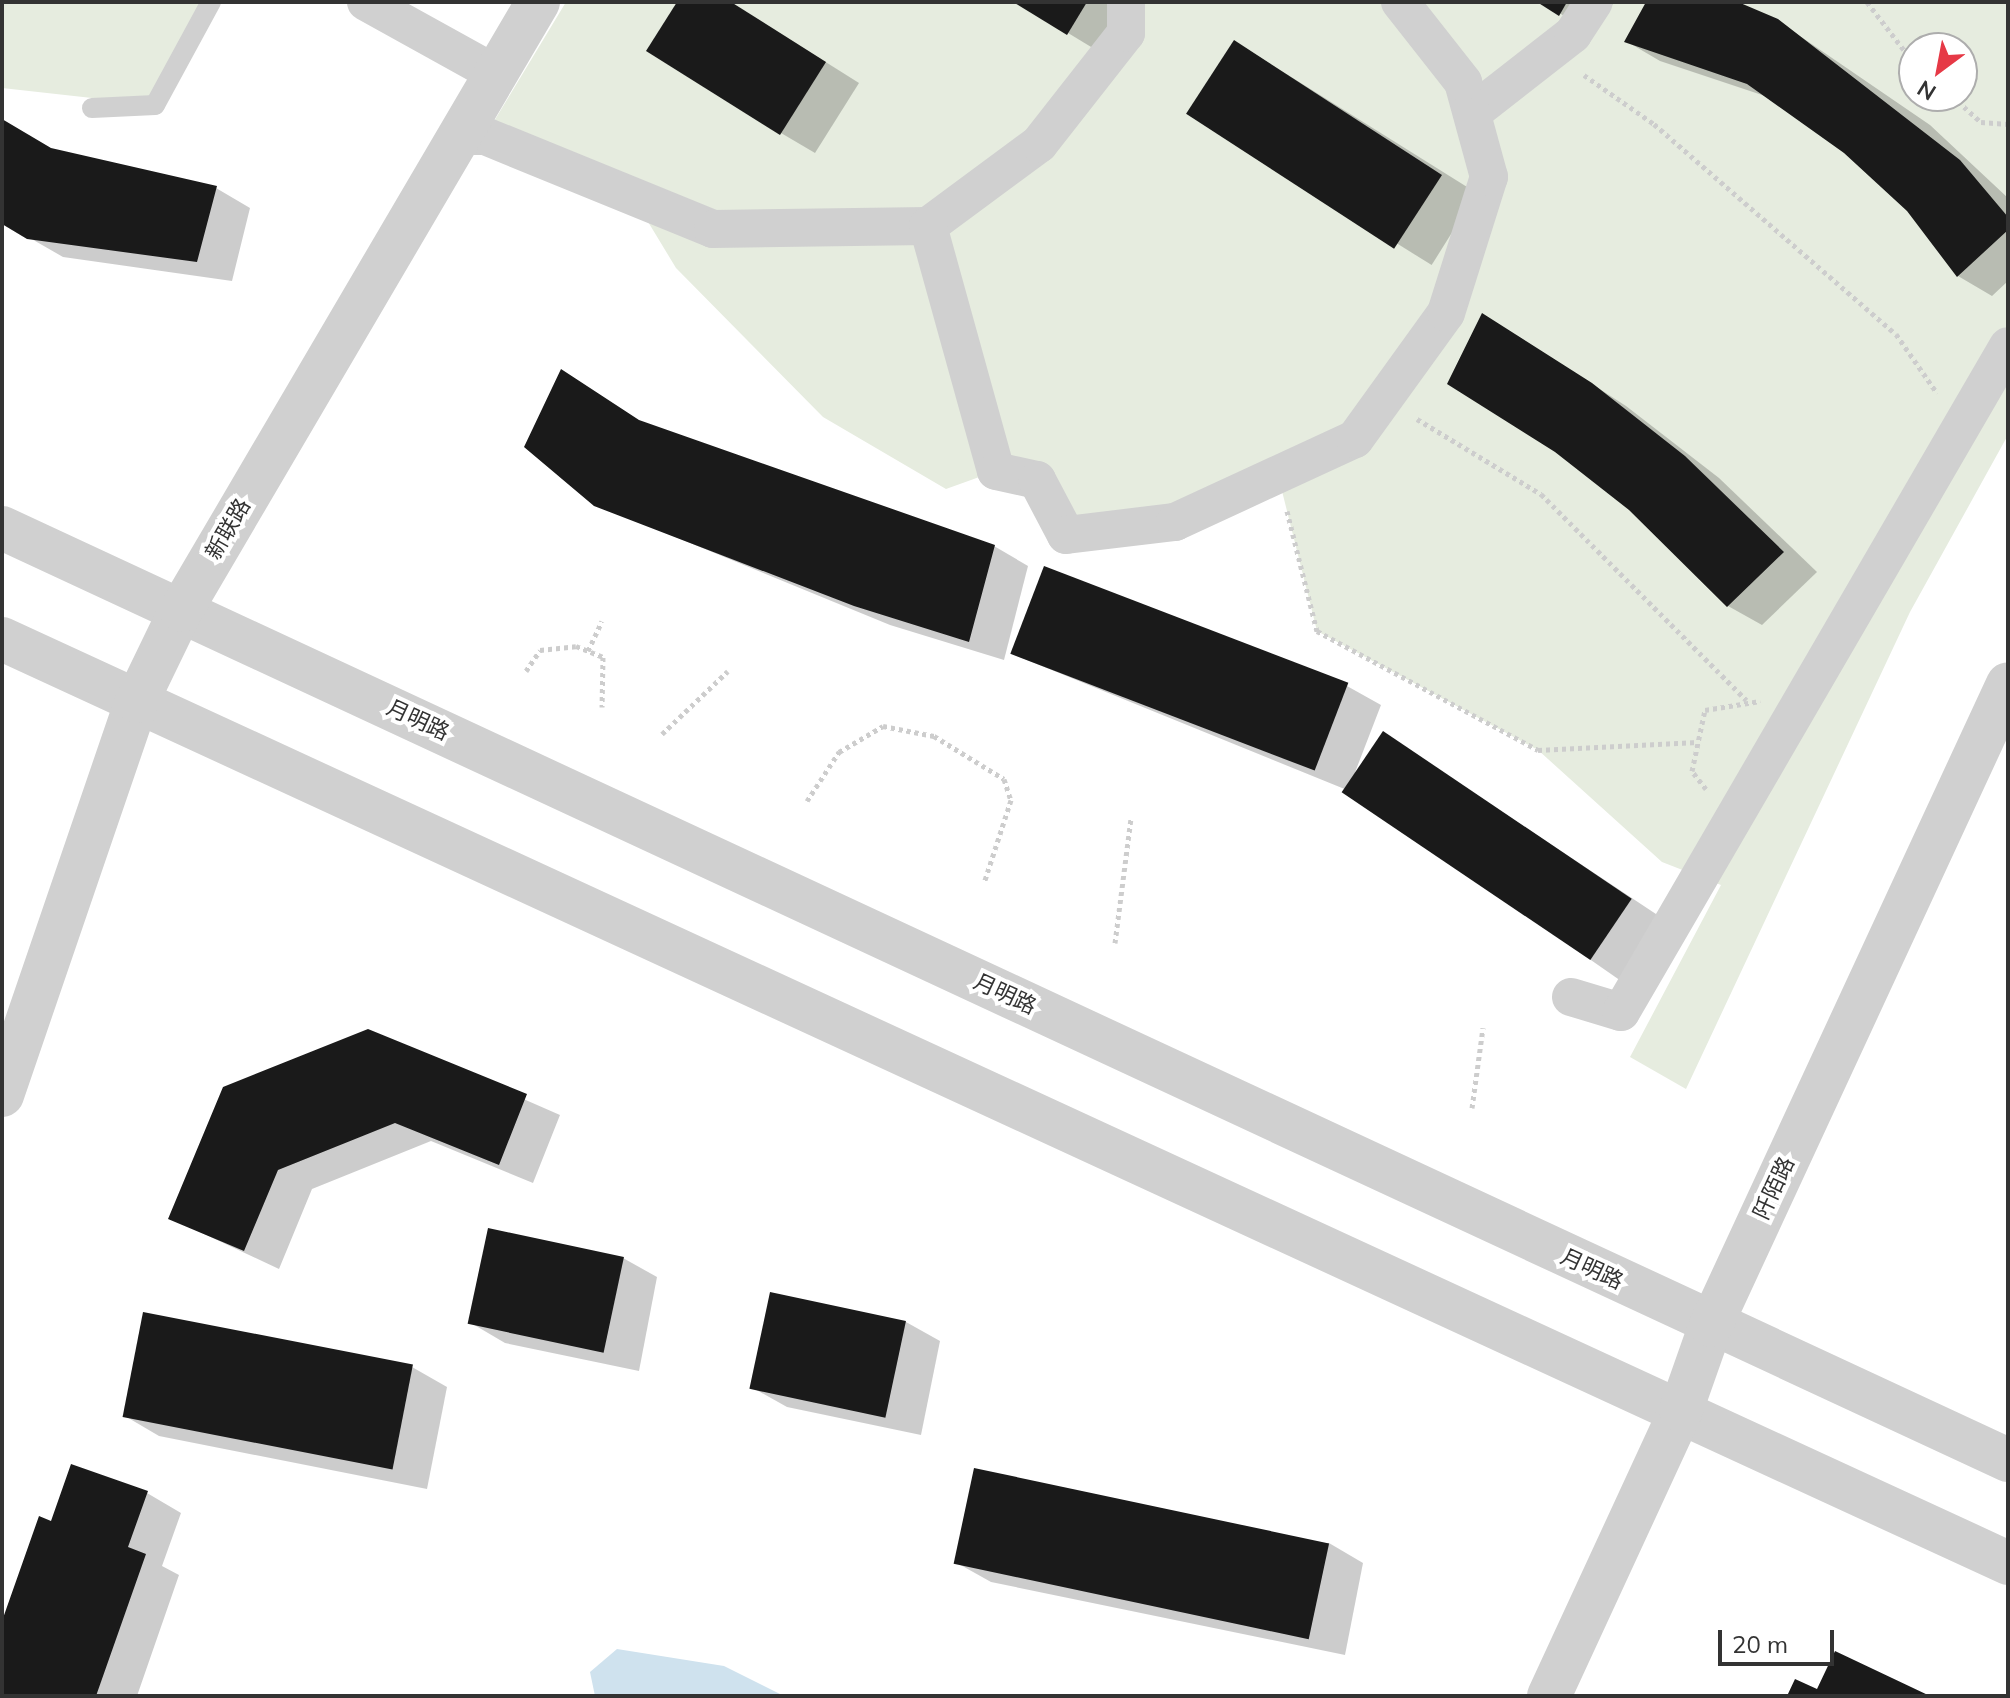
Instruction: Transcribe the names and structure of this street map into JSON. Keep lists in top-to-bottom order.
{
  "streets": {
    "street": ["新联路", "月明路", "阡陌路"]
  },
  "crossings": [
    ["新联路", "月明路"],
    ["月明路", "阡陌路"]
  ],
  "scale_bar": "20 m",
  "north": "bottom left"
}
